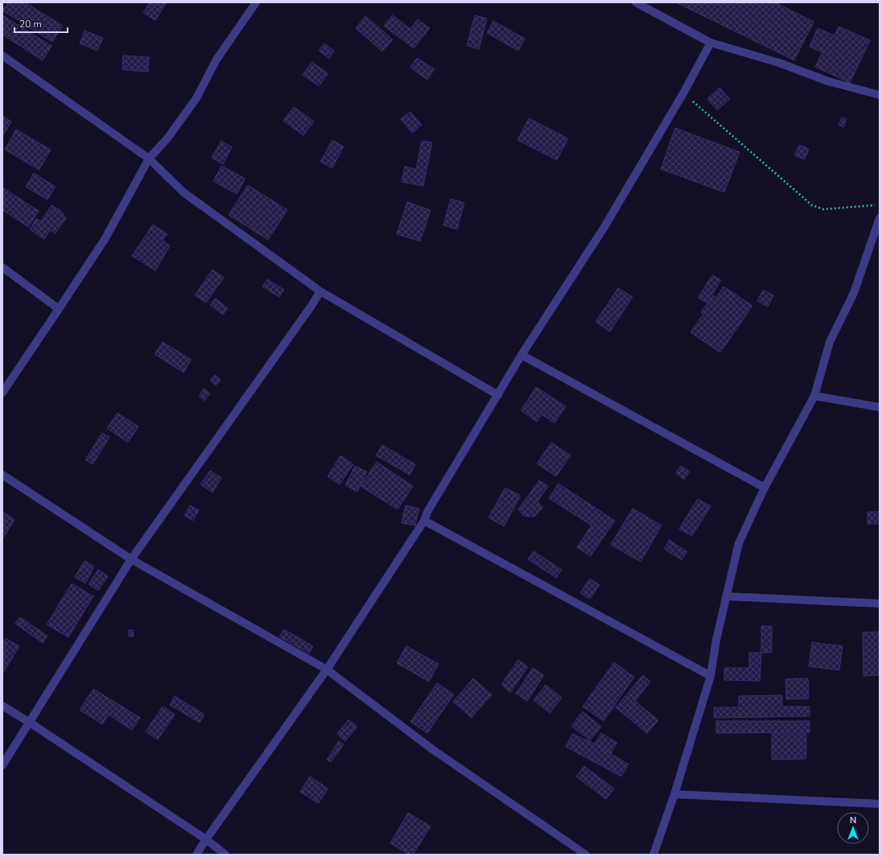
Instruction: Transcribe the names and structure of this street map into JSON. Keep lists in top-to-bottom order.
{
  "scale_bar": "20 m",
  "north": "top"
}
